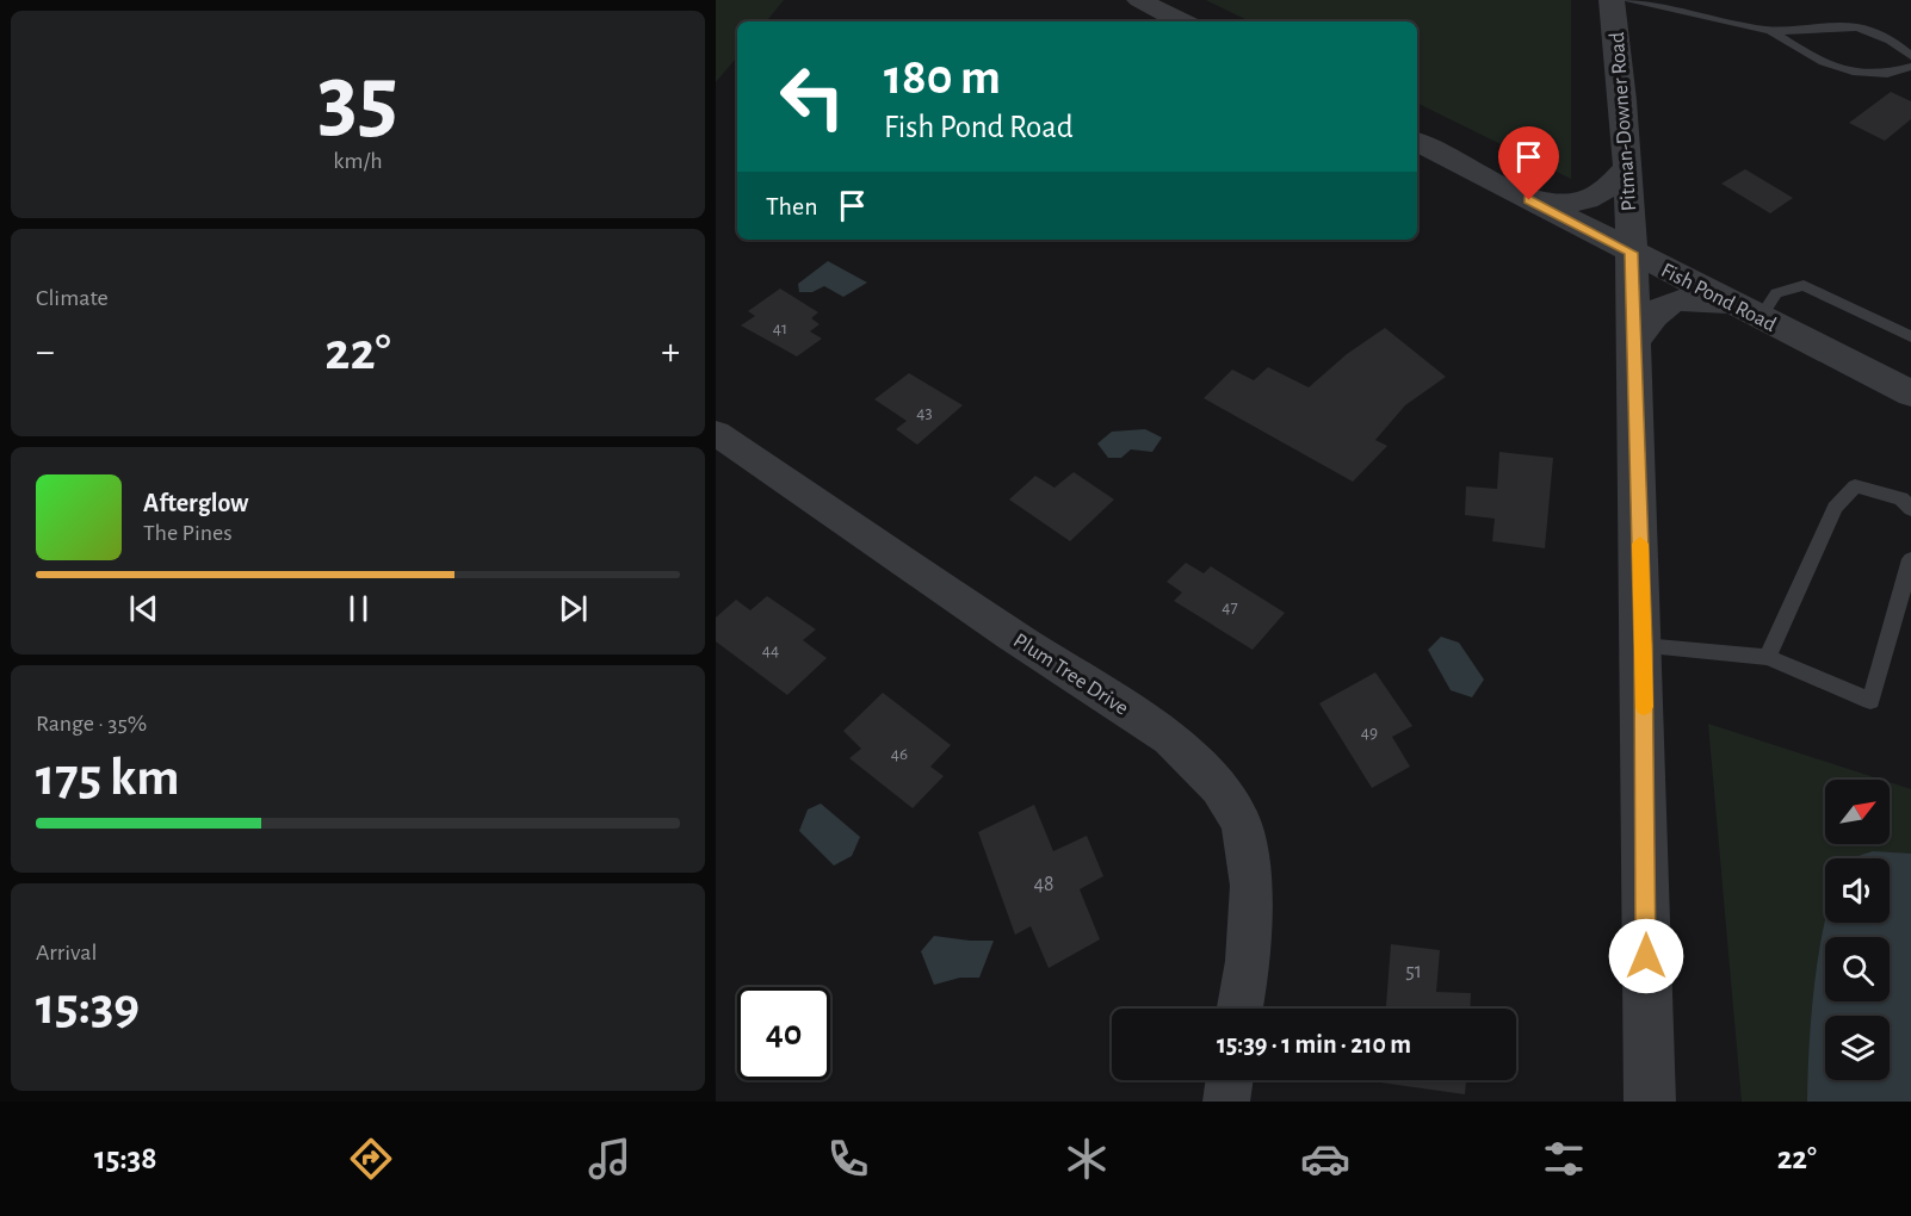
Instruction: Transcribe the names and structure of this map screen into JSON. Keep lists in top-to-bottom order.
{
  "streets": {
    "street": ["Pitman-Downer Road", "Fish Pond Road", "Plum Tree Drive"]
  },
  "crossings": [
    ["Pitman-Downer Road", "Fish Pond Road"]
  ],
  "house_numbers": [
    "41",
    "43",
    "47",
    "44",
    "49",
    "46",
    "48",
    "51"
  ],
  "north": "top right",
  "page": {
    "tile": [
      ["35", "km/h"],
      "Climate",
      ["Range · 35%", "175 km"],
      ["Arrival", "15:39"]
    ],
    "turn": ["180 m", "Fish Pond Road"],
    "then": "Then",
    "heat": ["−", "22°", "+"],
    "song": ["Afterglow", "The Pines"],
    "limit": "40",
    "trip": "15:39 · 1 min · 210 m",
    "tabs": ["15:38", "22°"]
  }
}
